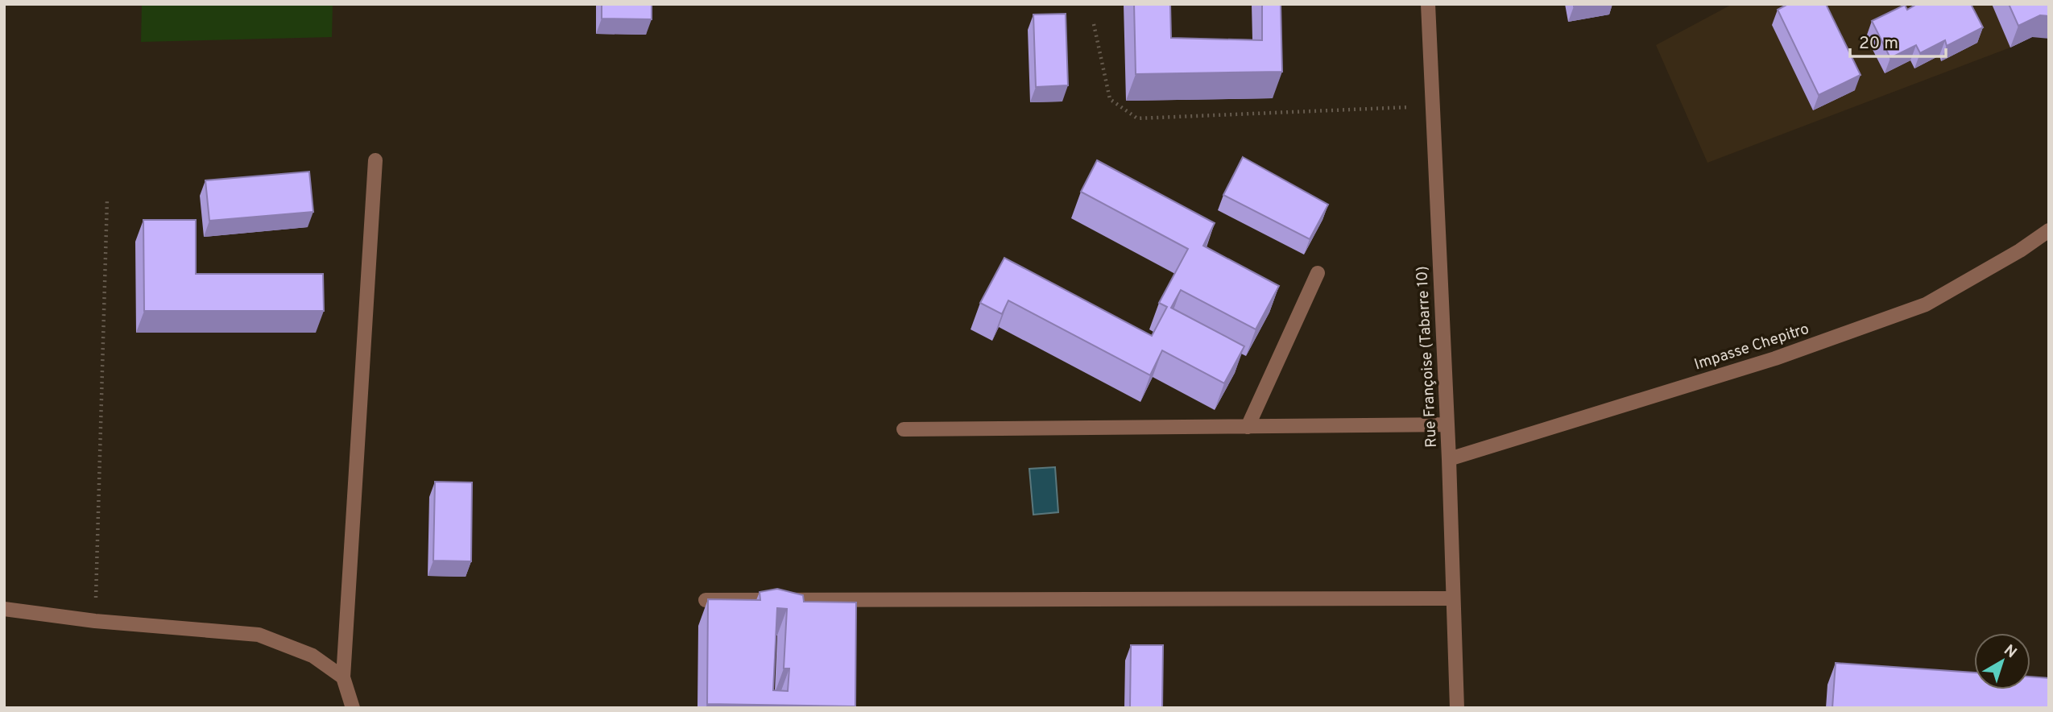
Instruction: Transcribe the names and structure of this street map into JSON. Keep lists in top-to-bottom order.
{
  "streets": {
    "street": ["Impasse Chepitro", "Rue Françoise (Tabarre 10)"]
  },
  "crossings": [
    ["Impasse Chepitro", "Rue Françoise (Tabarre 10)"]
  ],
  "scale_bar": "20 m",
  "north": "top right"
}
